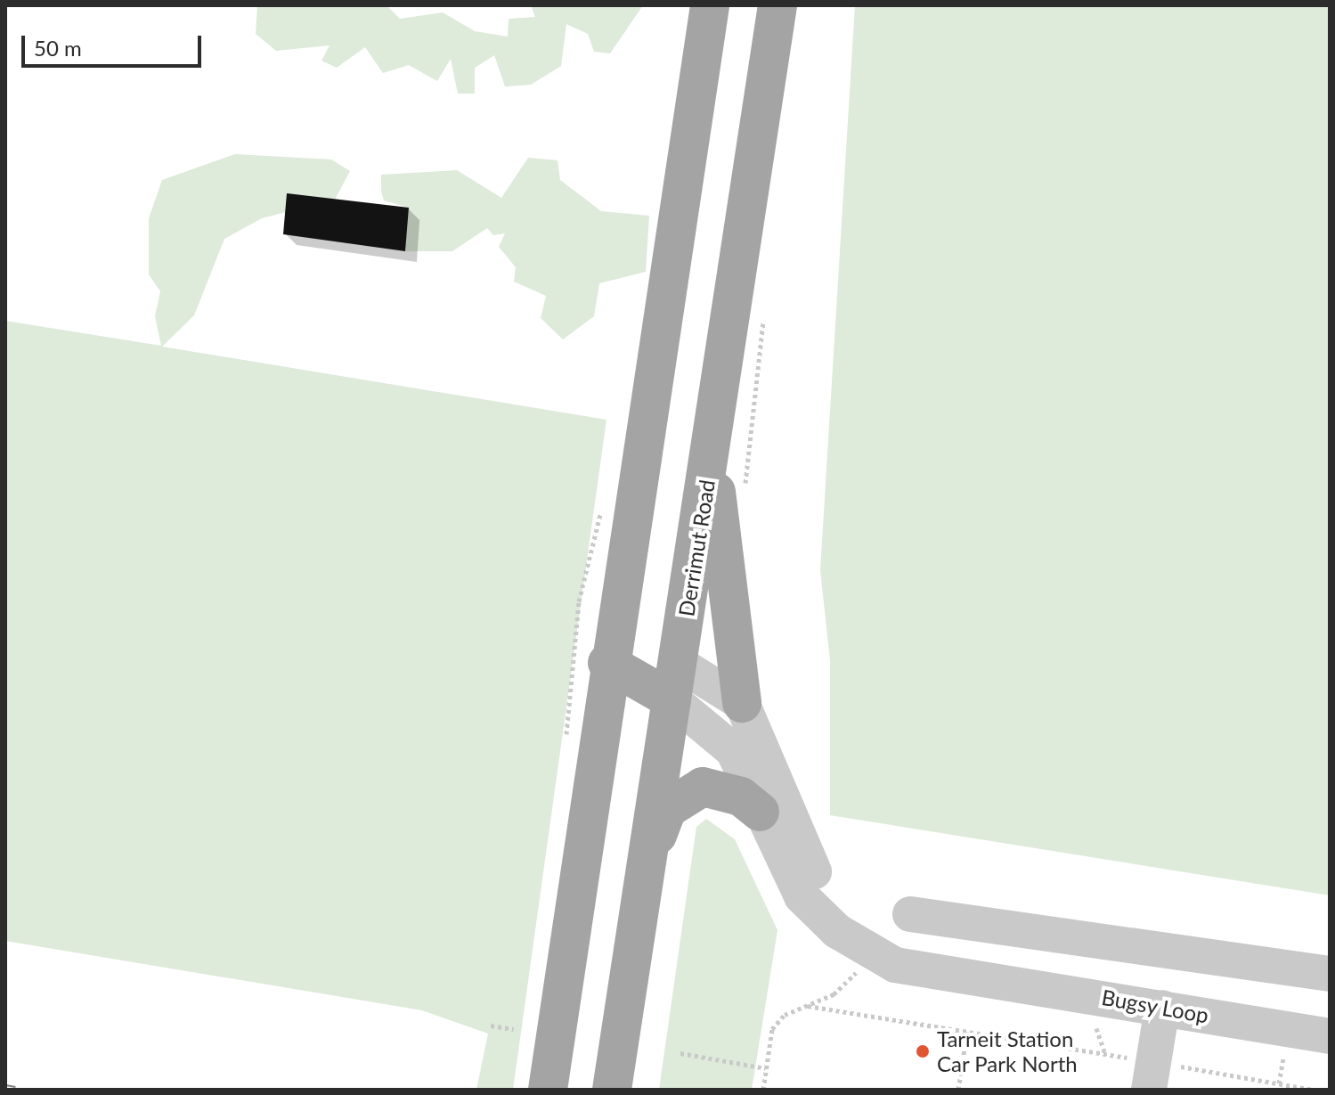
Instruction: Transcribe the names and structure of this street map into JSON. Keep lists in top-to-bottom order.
{
  "streets": {
    "main road": ["Derrimut Road"],
    "lane": ["Bugsy Loop"]
  },
  "places": ["Tarneit Station Car Park North"],
  "scale_bar": "50 m"
}
